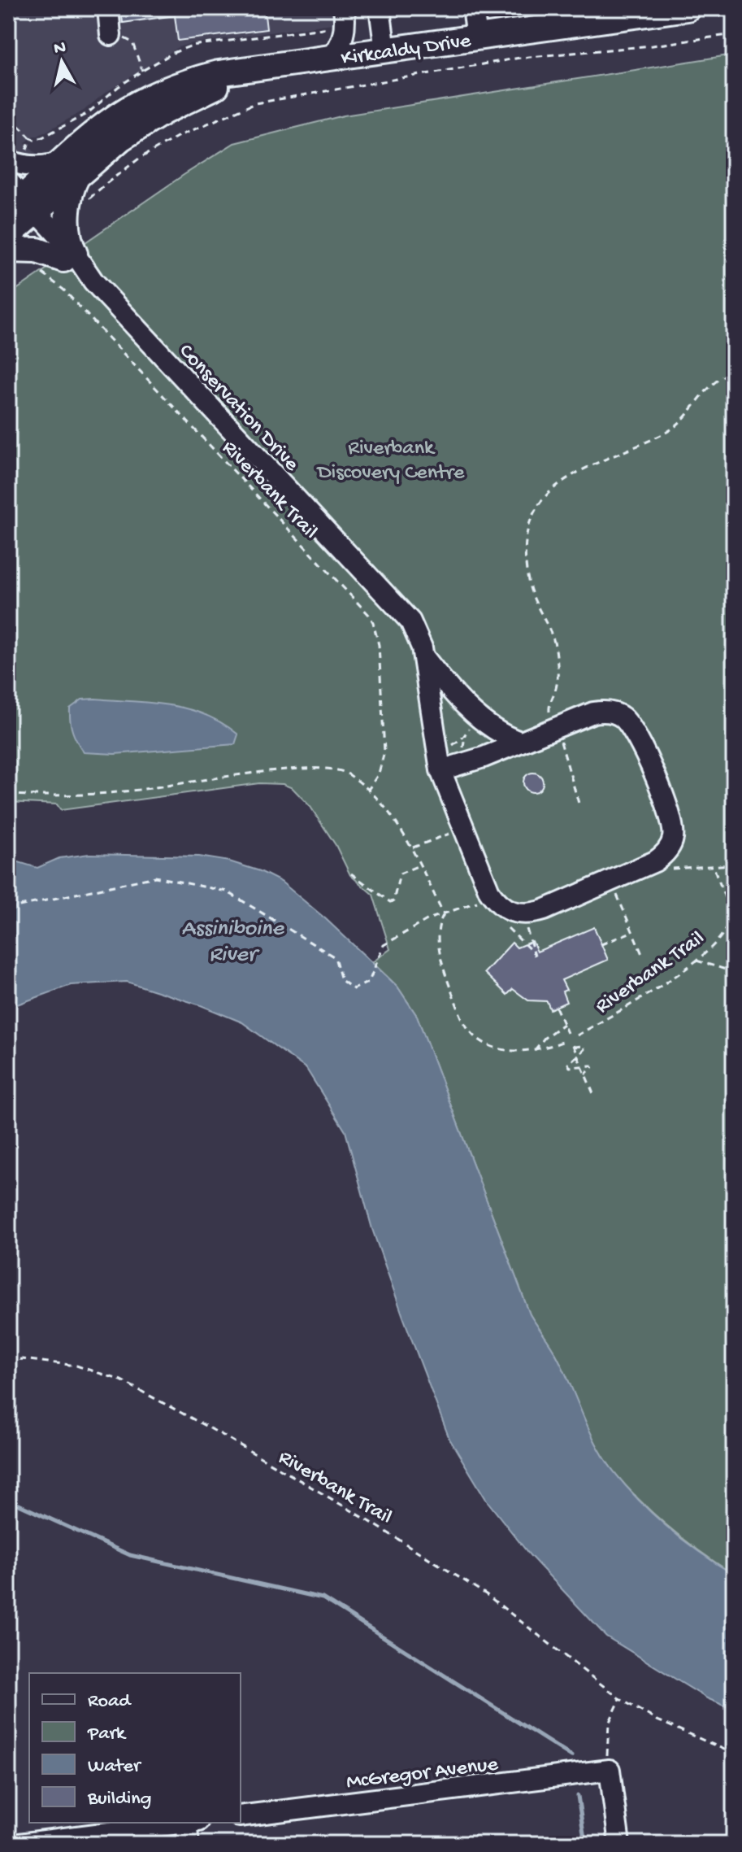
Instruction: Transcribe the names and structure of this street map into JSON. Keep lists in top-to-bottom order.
{
  "streets": {
    "main road": ["Kirkcaldy Drive"],
    "street": ["Conservation Drive", "McGregor Avenue"],
    "path": ["Riverbank Trail"]
  },
  "crossings": [
    ["Kirkcaldy Drive", "Conservation Drive"]
  ],
  "water": ["Assiniboine River"],
  "parks": ["Riverbank Discovery Centre"],
  "legend": [
    "Road",
    "Park",
    "Water",
    "Building"
  ],
  "north": "top"
}
